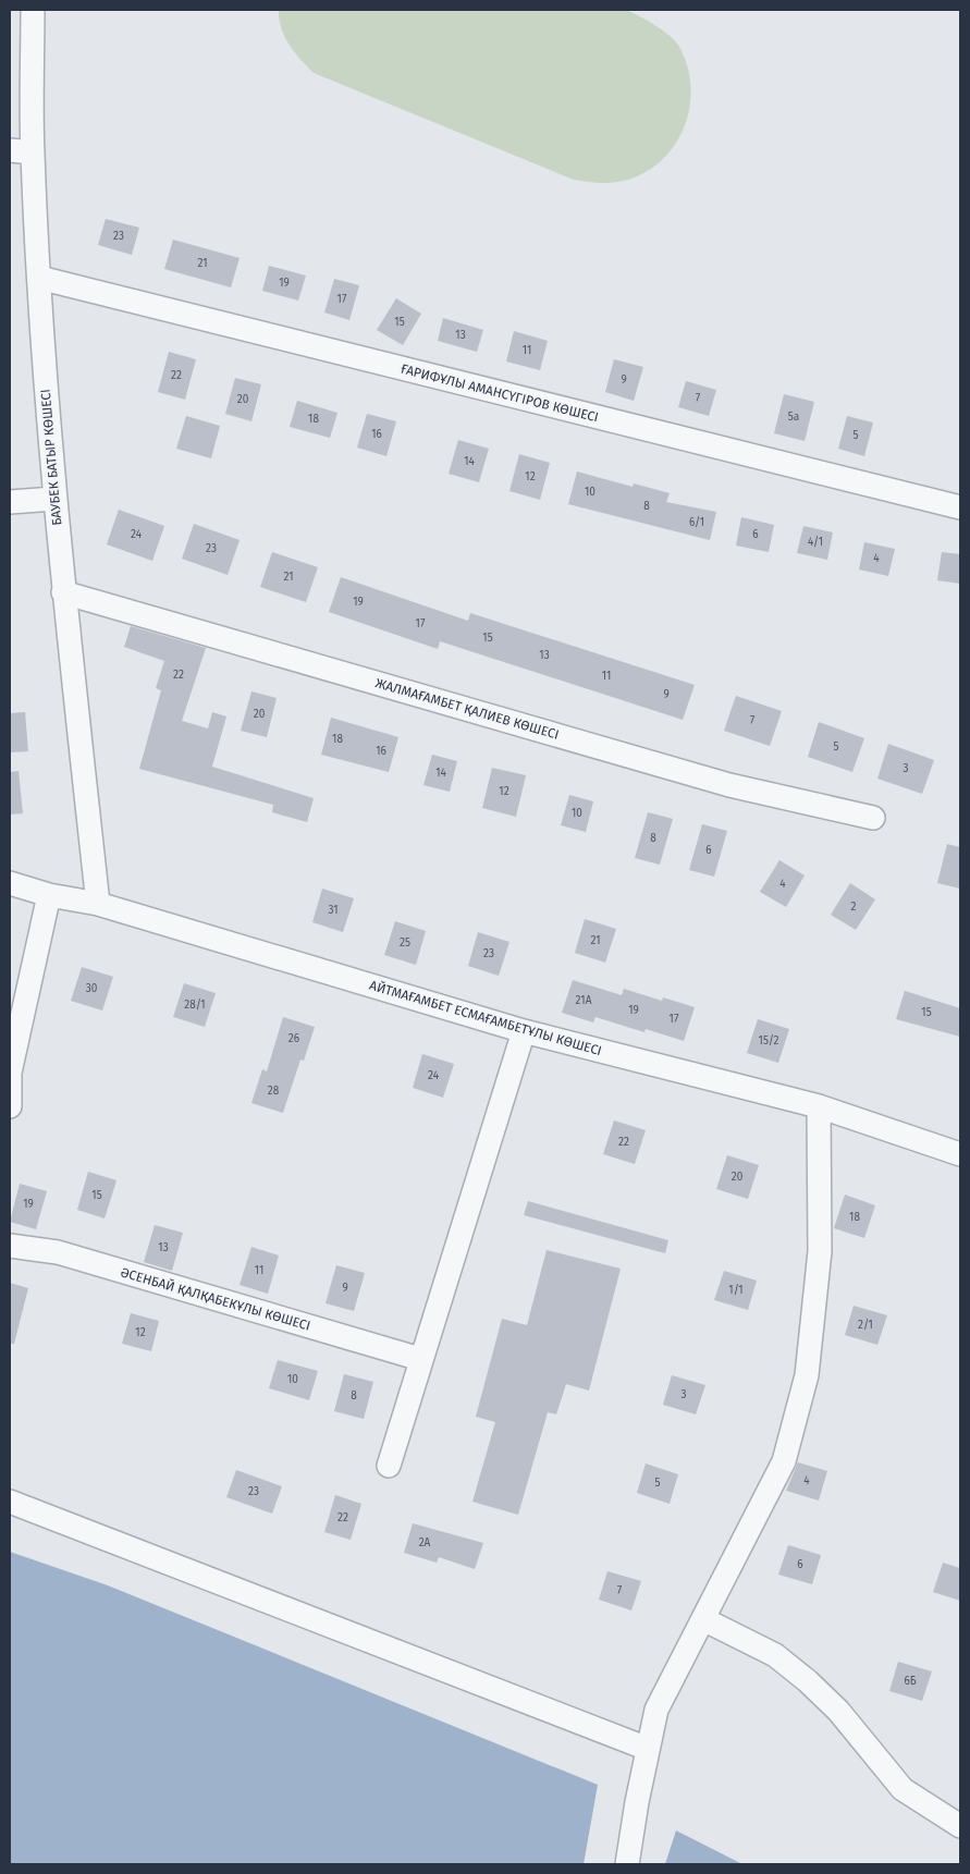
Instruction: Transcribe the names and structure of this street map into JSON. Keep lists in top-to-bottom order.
{
  "streets": {
    "street": [
      "ҒАРИФҰЛЫ АМАНСҮГІРОВ КӨШЕСІ",
      "БАУБЕК БАТЫР КӨШЕСІ",
      "ЖАЛМАҒАМБЕТ ҚАЛИЕВ КӨШЕСІ",
      "АЙТМАҒАМБЕТ ЕСМАҒАМБЕТҰЛЫ КӨШЕСІ",
      "ӘСЕНБАЙ ҚАЛҚАБЕКҰЛЫ КӨШЕСІ"
    ]
  },
  "crossings": [
    ["ҒАРИФҰЛЫ АМАНСҮГІРОВ КӨШЕСІ", "БАУБЕК БАТЫР КӨШЕСІ"],
    ["БАУБЕК БАТЫР КӨШЕСІ", "ЖАЛМАҒАМБЕТ ҚАЛИЕВ КӨШЕСІ"],
    ["БАУБЕК БАТЫР КӨШЕСІ", "АЙТМАҒАМБЕТ ЕСМАҒАМБЕТҰЛЫ КӨШЕСІ"]
  ],
  "house_numbers": [
    "23",
    "21",
    "19",
    "17",
    "15",
    "13",
    "11",
    "22",
    "9",
    "7",
    "20",
    "5а",
    "18",
    "16",
    "5",
    "14",
    "12",
    "10",
    "8",
    "6/1",
    "24",
    "6",
    "4/1",
    "23",
    "4",
    "21",
    "19",
    "17",
    "15",
    "13",
    "22",
    "11",
    "9",
    "20",
    "7",
    "18",
    "5",
    "16",
    "3",
    "14",
    "12",
    "10",
    "8",
    "6",
    "4",
    "2",
    "31",
    "21",
    "25",
    "23",
    "30",
    "21А",
    "28/1",
    "19",
    "15",
    "17",
    "26",
    "15/2",
    "24",
    "28",
    "22",
    "20",
    "15",
    "19",
    "18",
    "13",
    "11",
    "9",
    "1/1",
    "2/1",
    "12",
    "10",
    "3",
    "8",
    "4",
    "5",
    "23",
    "22",
    "2А",
    "6",
    "7",
    "6Б"
  ]
}
